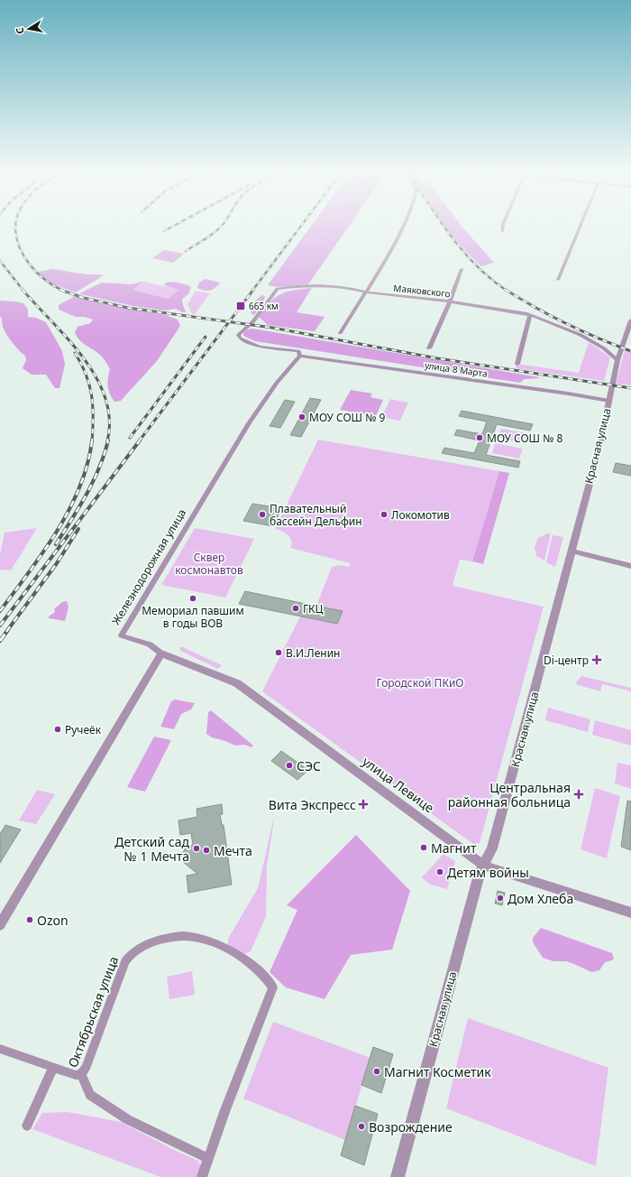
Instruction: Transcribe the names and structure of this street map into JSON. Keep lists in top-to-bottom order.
{
  "streets": {
    "street": [
      "Маяковского",
      "улица 8 Марта",
      "Красная улица",
      "Железнодорожная улица",
      "улица Левице",
      "Октябрьская улица"
    ]
  },
  "crossings": [
    ["Маяковского", "улица 8 Марта"],
    ["Маяковского", "Красная улица"],
    ["улица 8 Марта", "Красная улица"],
    ["улица 8 Марта", "Железнодорожная улица"],
    ["Красная улица", "улица Левице"],
    ["Железнодорожная улица", "улица Левице"]
  ],
  "parks": ["Сквер космонавтов", "Городской ПКиО"],
  "places": {
    "transit": ["665 км"],
    "other": [
      "МОУ СОШ № 9",
      "МОУ СОШ № 8",
      "Плавательный бассейн Дельфин",
      "Локомотив",
      "Мемориал павшим в годы ВОВ",
      "ГКЦ",
      "В.И.Ленин",
      "Ручеёк",
      "СЭС",
      "Магнит",
      "Детский сад № 1 Мечта",
      "Мечта",
      "Детям войны",
      "Дом Хлеба",
      "Ozon",
      "Магнит Косметик",
      "Возрождение"
    ],
    "health": ["Di-центр", "Центральная районная больница", "Вита Экспресс"]
  },
  "north": "left"
}
